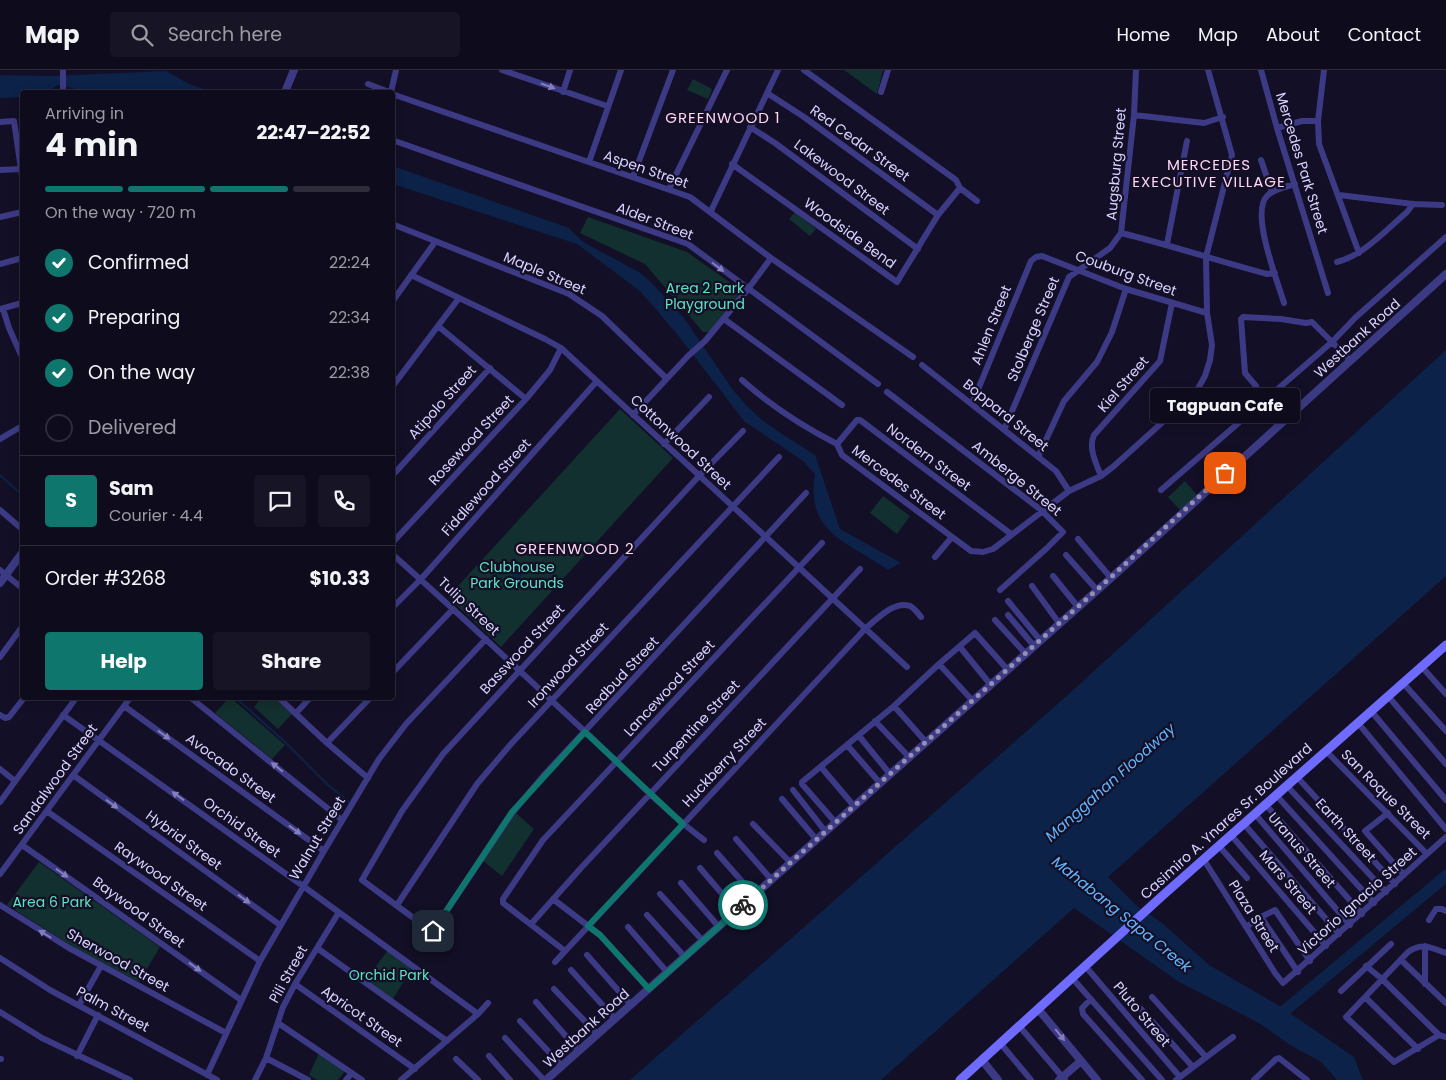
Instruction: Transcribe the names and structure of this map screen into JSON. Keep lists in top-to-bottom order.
{
  "streets": {
    "main road": ["Casimiro A. Ynares Sr. Boulevard"],
    "street": [
      "Red Cedar Street",
      "Mercedes Park Street",
      "Augsburg Street",
      "Aspen Street",
      "Lakewood Street",
      "Alder Street",
      "Woodside Bend",
      "Maple Street",
      "Couburg Street",
      "Ahlen Street",
      "Stolberge Street",
      "Westbank Road",
      "Kiel Street",
      "Atipolo Street",
      "Boppard Street",
      "Rosewood Street",
      "Cottonwood Street",
      "Nordern Street",
      "Amberge Street",
      "Mercedes Street",
      "Fiddlewood Street",
      "Tulip Street",
      "Basswood Street",
      "Ironwood Street",
      "Redbud Street",
      "Lancewood Street",
      "Turpentine Street",
      "Huckberry Street",
      "Avocado Street",
      "Sandalwood Street",
      "San Roque Street",
      "Orchid Street",
      "Earth Street",
      "Walnut Street",
      "Hybrid Street",
      "Uranus Street",
      "Raywood Street",
      "Mars Street",
      "Victorio Ignacio Street",
      "Baywood Street",
      "Plaza Street",
      "Sherwood Street",
      "Pili Street",
      "Palm Street",
      "Pluto Street",
      "Apricot Street"
    ]
  },
  "crossings": [
    ["Red Cedar Street", "Woodside Bend"],
    ["Augsburg Street", "Couburg Street"],
    ["Augsburg Street", "Stolberge Street"],
    ["Lakewood Street", "Woodside Bend"],
    ["Couburg Street", "Ahlen Street"],
    ["Couburg Street", "Stolberge Street"],
    ["Couburg Street", "Kiel Street"],
    ["Couburg Street", "Mercedes Street"],
    ["Ahlen Street", "Boppard Street"],
    ["Stolberge Street", "Boppard Street"],
    ["Kiel Street", "Mercedes Street"],
    ["Boppard Street", "Mercedes Street"],
    ["Rosewood Street", "Cottonwood Street"],
    ["Cottonwood Street", "Fiddlewood Street"],
    ["Cottonwood Street", "Basswood Street"],
    ["Cottonwood Street", "Ironwood Street"],
    ["Cottonwood Street", "Redbud Street"],
    ["Cottonwood Street", "Lancewood Street"],
    ["Cottonwood Street", "Turpentine Street"],
    ["Cottonwood Street", "Huckberry Street"],
    ["Nordern Street", "Mercedes Street"],
    ["Amberge Street", "Mercedes Street"],
    ["Fiddlewood Street", "Tulip Street"],
    ["Tulip Street", "Basswood Street"],
    ["Tulip Street", "Ironwood Street"],
    ["Tulip Street", "Redbud Street"],
    ["Tulip Street", "Lancewood Street"],
    ["Tulip Street", "Turpentine Street"],
    ["Tulip Street", "Huckberry Street"],
    ["Tulip Street", "Walnut Street"],
    ["Basswood Street", "Ironwood Street"],
    ["Lancewood Street", "Turpentine Street"],
    ["Avocado Street", "Sandalwood Street"],
    ["Avocado Street", "Walnut Street"],
    ["Sandalwood Street", "Orchid Street"],
    ["Sandalwood Street", "Hybrid Street"],
    ["Sandalwood Street", "Raywood Street"],
    ["Sandalwood Street", "Baywood Street"],
    ["San Roque Street", "Casimiro A. Ynares Sr. Boulevard"],
    ["San Roque Street", "Victorio Ignacio Street"],
    ["Casimiro A. Ynares Sr. Boulevard", "Earth Street"],
    ["Casimiro A. Ynares Sr. Boulevard", "Uranus Street"],
    ["Casimiro A. Ynares Sr. Boulevard", "Mars Street"],
    ["Casimiro A. Ynares Sr. Boulevard", "Plaza Street"],
    ["Casimiro A. Ynares Sr. Boulevard", "Pluto Street"],
    ["Orchid Street", "Walnut Street"],
    ["Orchid Street", "Pili Street"],
    ["Earth Street", "Victorio Ignacio Street"],
    ["Walnut Street", "Hybrid Street"],
    ["Walnut Street", "Raywood Street"],
    ["Walnut Street", "Baywood Street"],
    ["Walnut Street", "Sherwood Street"],
    ["Walnut Street", "Palm Street"],
    ["Uranus Street", "Victorio Ignacio Street"],
    ["Mars Street", "Victorio Ignacio Street"],
    ["Victorio Ignacio Street", "Plaza Street"],
    ["Pili Street", "Apricot Street"]
  ],
  "one_way": [
    "Alder Street",
    "Orchid Street",
    "Hybrid Street",
    "Baywood Street",
    "Sherwood Street"
  ],
  "districts": ["GREENWOOD 1", "MERCEDES EXECUTIVE VILLAGE", "GREENWOOD 2"],
  "water": ["Manggahan Floodway", "Mahabang Sapa Creek"],
  "parks": [
    "Area 2 Park Playground",
    "Clubhouse Park Grounds",
    "Area 6 Park",
    "Orchid Park"
  ],
  "places": ["Tagpuan Cafe"],
  "page": {
    "header": "Map",
    "search": "Search here",
    "nav": [
      "Home",
      "Map",
      "About",
      "Contact"
    ],
    "heading": ["4 min", "Arriving in", "22:47–22:52"],
    "panel": [
      "Sam",
      "Courier · 4.4",
      "Order #3268",
      "$10.33"
    ],
    "bar": "On the way · 720 m",
    "list": [
      ["Confirmed", "22:24"],
      ["Preparing", "22:34"],
      ["On the way", "22:38"],
      "Delivered"
    ],
    "bubble": "Tagpuan Cafe",
    "round": "S",
    "buttons": ["Help", "Share"]
  }
}
